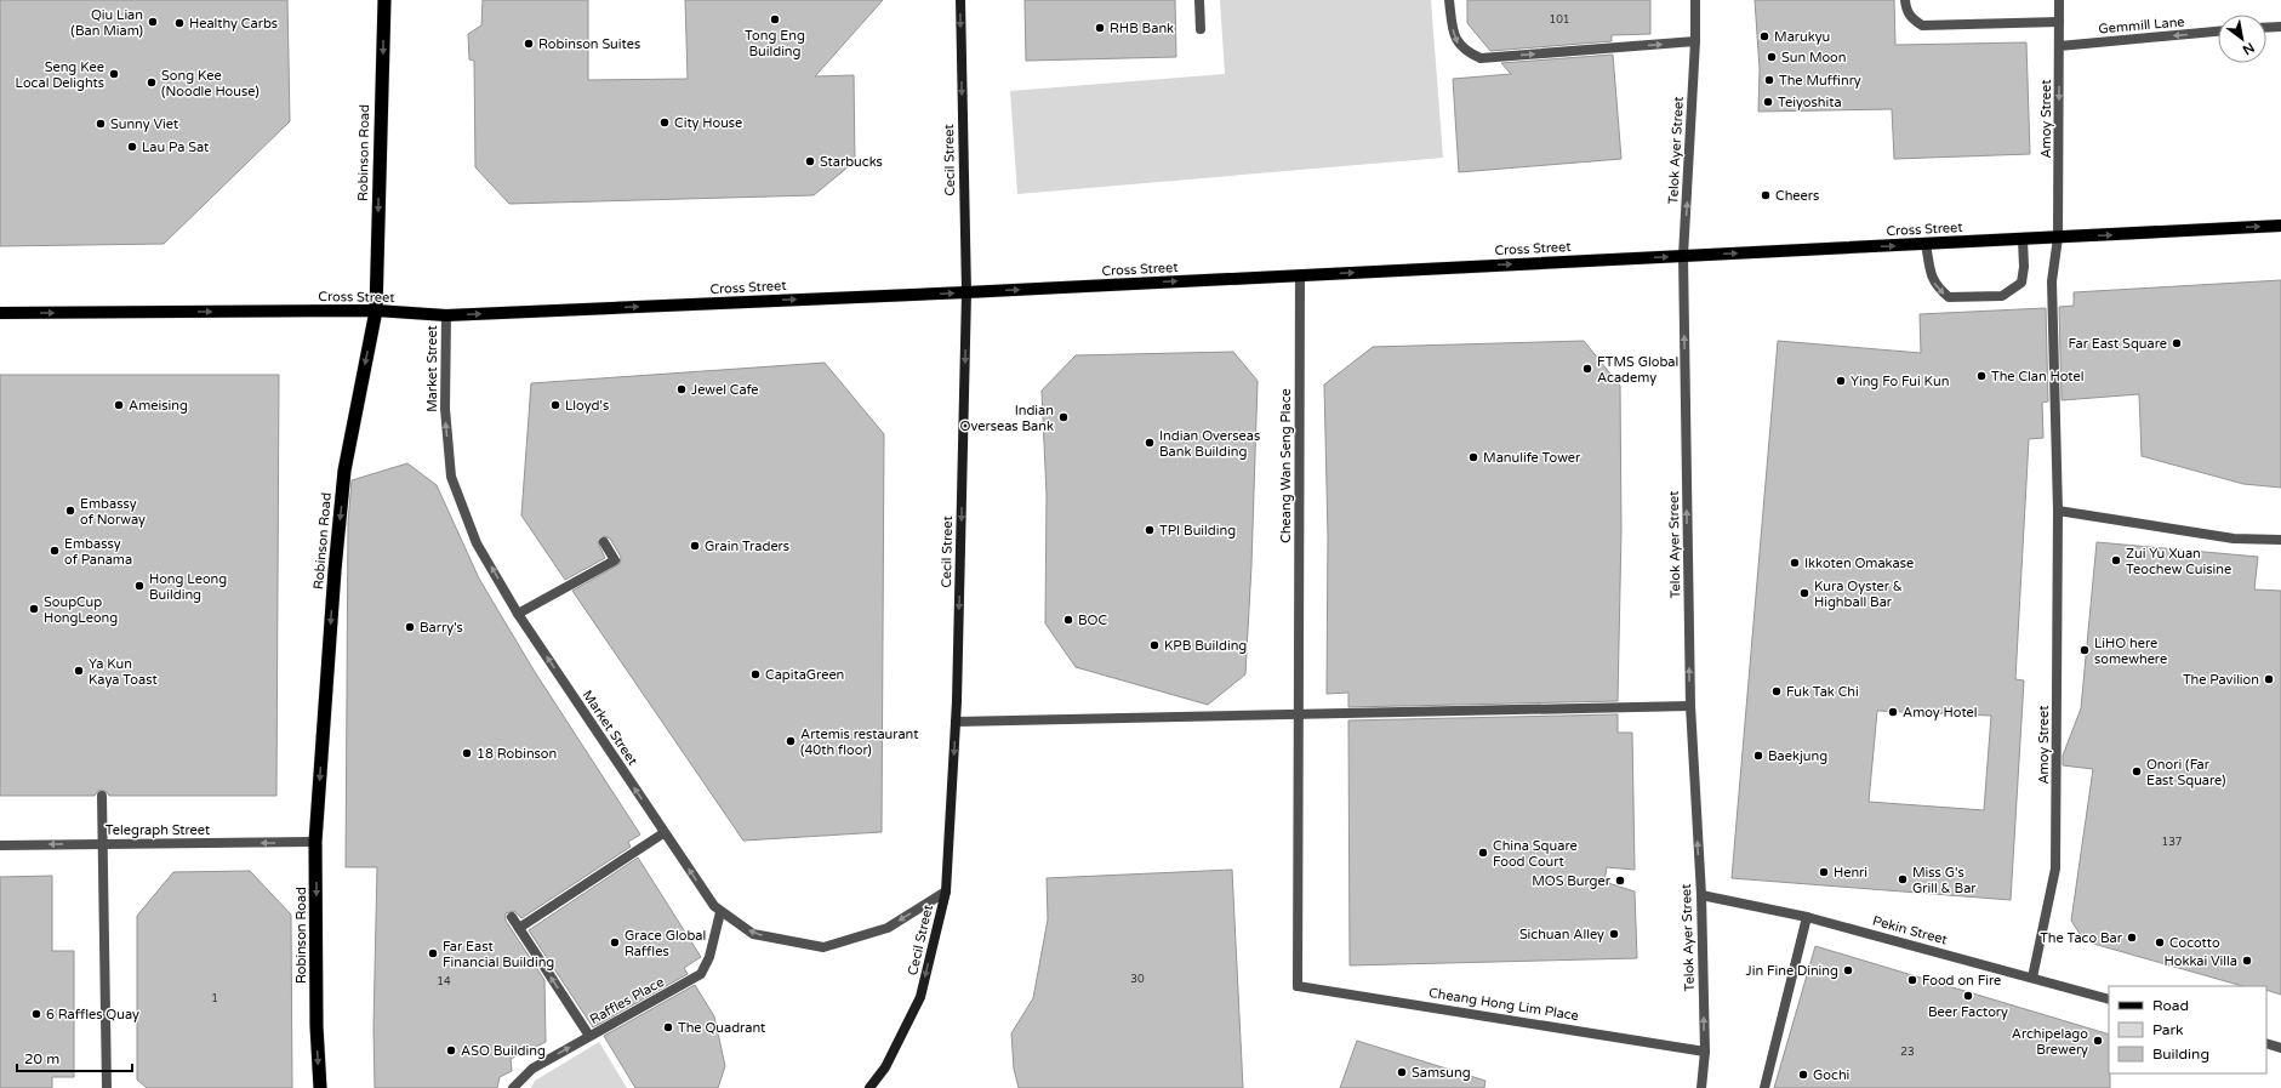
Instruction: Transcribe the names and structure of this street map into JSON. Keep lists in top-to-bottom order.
{
  "streets": {
    "highway": ["Robinson Road"],
    "main road": ["Cecil Street", "Cross Street"],
    "street": [
      "Gemmill Lane",
      "Amoy Street",
      "Telok Ayer Street",
      "Market Street",
      "Cheang Wan Seng Place",
      "Telegraph Street",
      "Pekin Street",
      "Raffles Place",
      "Cheang Hong Lim Place"
    ]
  },
  "crossings": [
    ["Gemmill Lane", "Amoy Street"],
    ["Amoy Street", "Cross Street"],
    ["Amoy Street", "Pekin Street"],
    ["Telok Ayer Street", "Cross Street"],
    ["Telok Ayer Street", "Pekin Street"],
    ["Telok Ayer Street", "Cheang Hong Lim Place"],
    ["Robinson Road", "Cross Street"],
    ["Robinson Road", "Telegraph Street"],
    ["Cecil Street", "Cross Street"],
    ["Cecil Street", "Market Street"],
    ["Cross Street", "Market Street"],
    ["Cross Street", "Cheang Wan Seng Place"],
    ["Market Street", "Raffles Place"],
    ["Cheang Wan Seng Place", "Cheang Hong Lim Place"]
  ],
  "one_way": [
    "Gemmill Lane",
    "Telok Ayer Street",
    "Robinson Road",
    "Cecil Street",
    "Cross Street",
    "Market Street",
    "Telegraph Street"
  ],
  "places": [
    "Tong Eng Building",
    "Qiu Lian (Ban Miam)",
    "Healthy Carbs",
    "RHB Bank",
    "Marukyu",
    "Robinson Suites",
    "Sun Moon",
    "Seng Kee Local Delights",
    "The Muffinry",
    "Song Kee (Noodle House)",
    "Teiyoshita",
    "City House",
    "Sunny Viet",
    "Lau Pa Sat",
    "Starbucks",
    "Cheers",
    "Far East Square",
    "FTMS Global Academy",
    "The Clan Hotel",
    "Ying Fo Fui Kun",
    "Jewel Cafe",
    "Ameising",
    "Lloyd's",
    "Indian Overseas Bank",
    "Indian Overseas Bank Building",
    "Manulife Tower",
    "Embassy of Norway",
    "TPI Building",
    "Grain Traders",
    "Embassy of Panama",
    "Zui Yu Xuan Teochew Cuisine",
    "Ikkoten Omakase",
    "Hong Leong Building",
    "Kura Oyster & Highball Bar",
    "SoupCup HongLeong",
    "BOC",
    "Barry's",
    "KPB Building",
    "LiHO here somewhere",
    "Ya Kun Kaya Toast",
    "CapitaGreen",
    "The Pavilion",
    "Fuk Tak Chi",
    "Amoy Hotel",
    "Artemis restaurant (40th floor)",
    "18 Robinson",
    "Baekjung",
    "Onori (Far East Square)",
    "China Square Food Court",
    "Henri",
    "Miss G's Grill & Bar",
    "MOS Burger",
    "Sichuan Alley",
    "The Taco Bar",
    "Grace Global Raffles",
    "Cocotto",
    "Far East Financial Building",
    "Hokkai Villa",
    "Jin Fine Dining",
    "Food on Fire",
    "Beer Factory",
    "6 Raffles Quay",
    "The Quadrant",
    "Archipelago Brewery",
    "ASO Building",
    "Samsung",
    "Gochi"
  ],
  "house_numbers": [
    "101",
    "137",
    "30",
    "14",
    "1",
    "23"
  ],
  "legend": ["Road", "Park", "Building"],
  "scale_bar": "20 m",
  "north": "bottom right"
}
